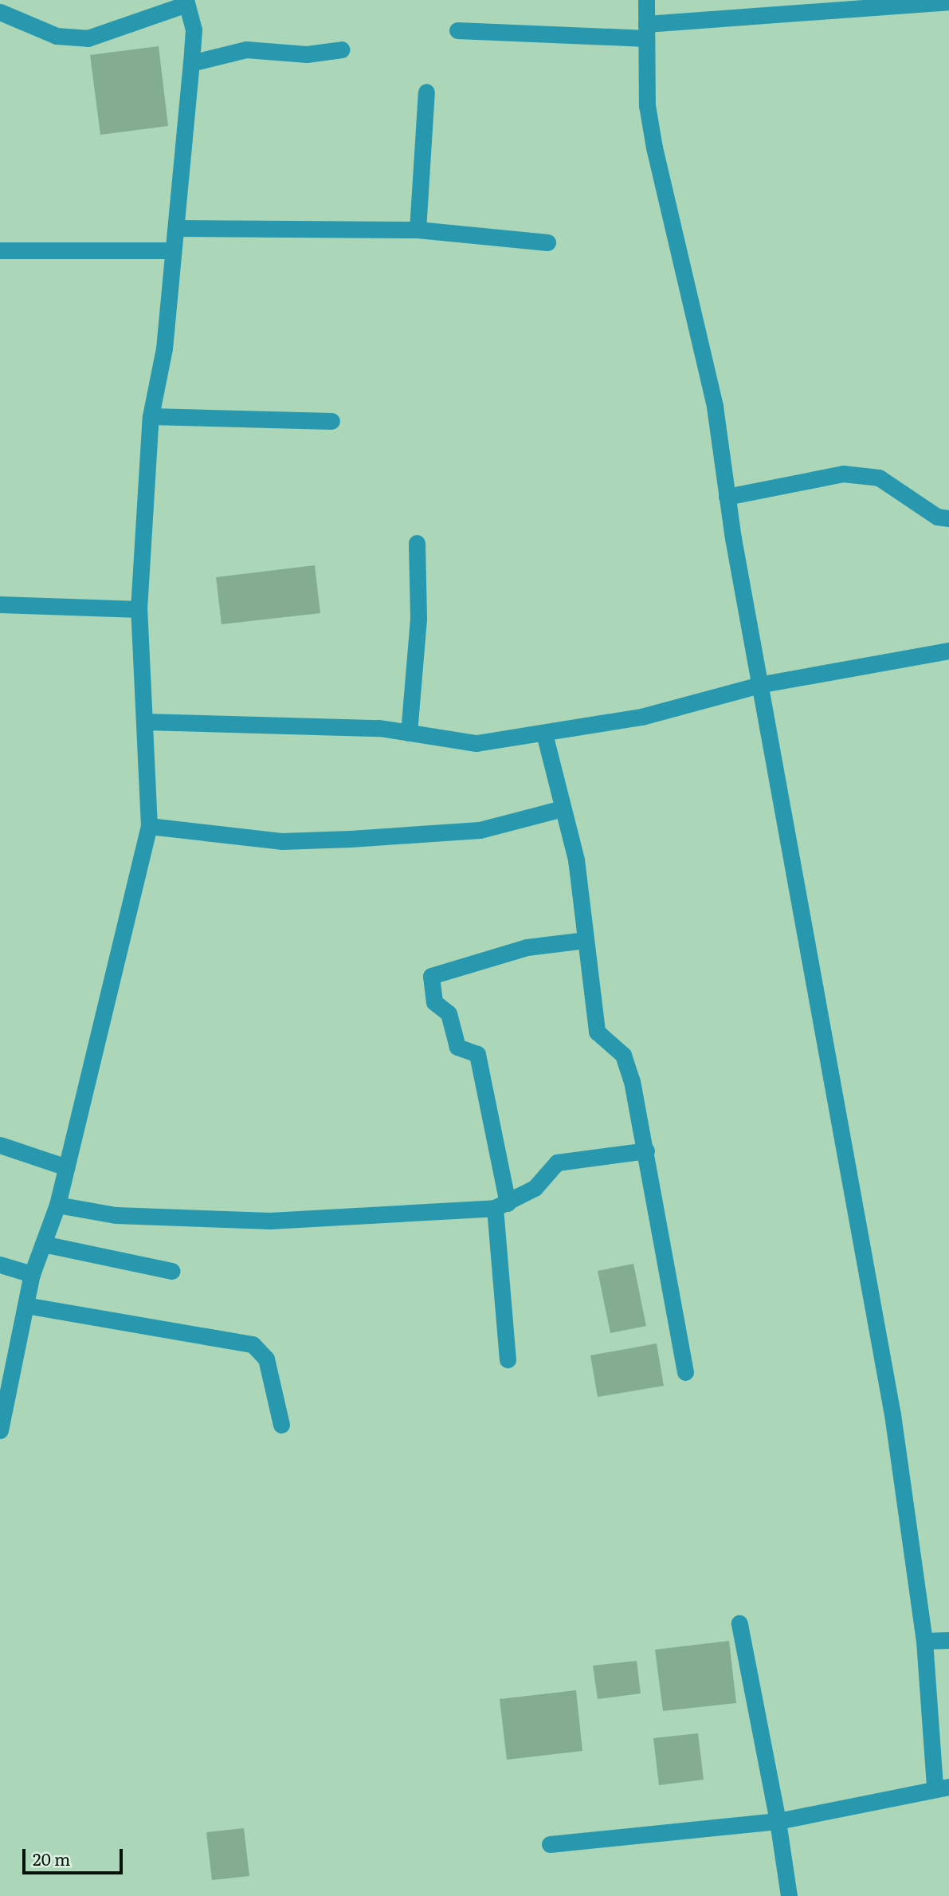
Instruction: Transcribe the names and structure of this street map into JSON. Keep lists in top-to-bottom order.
{
  "scale_bar": "20 m"
}
